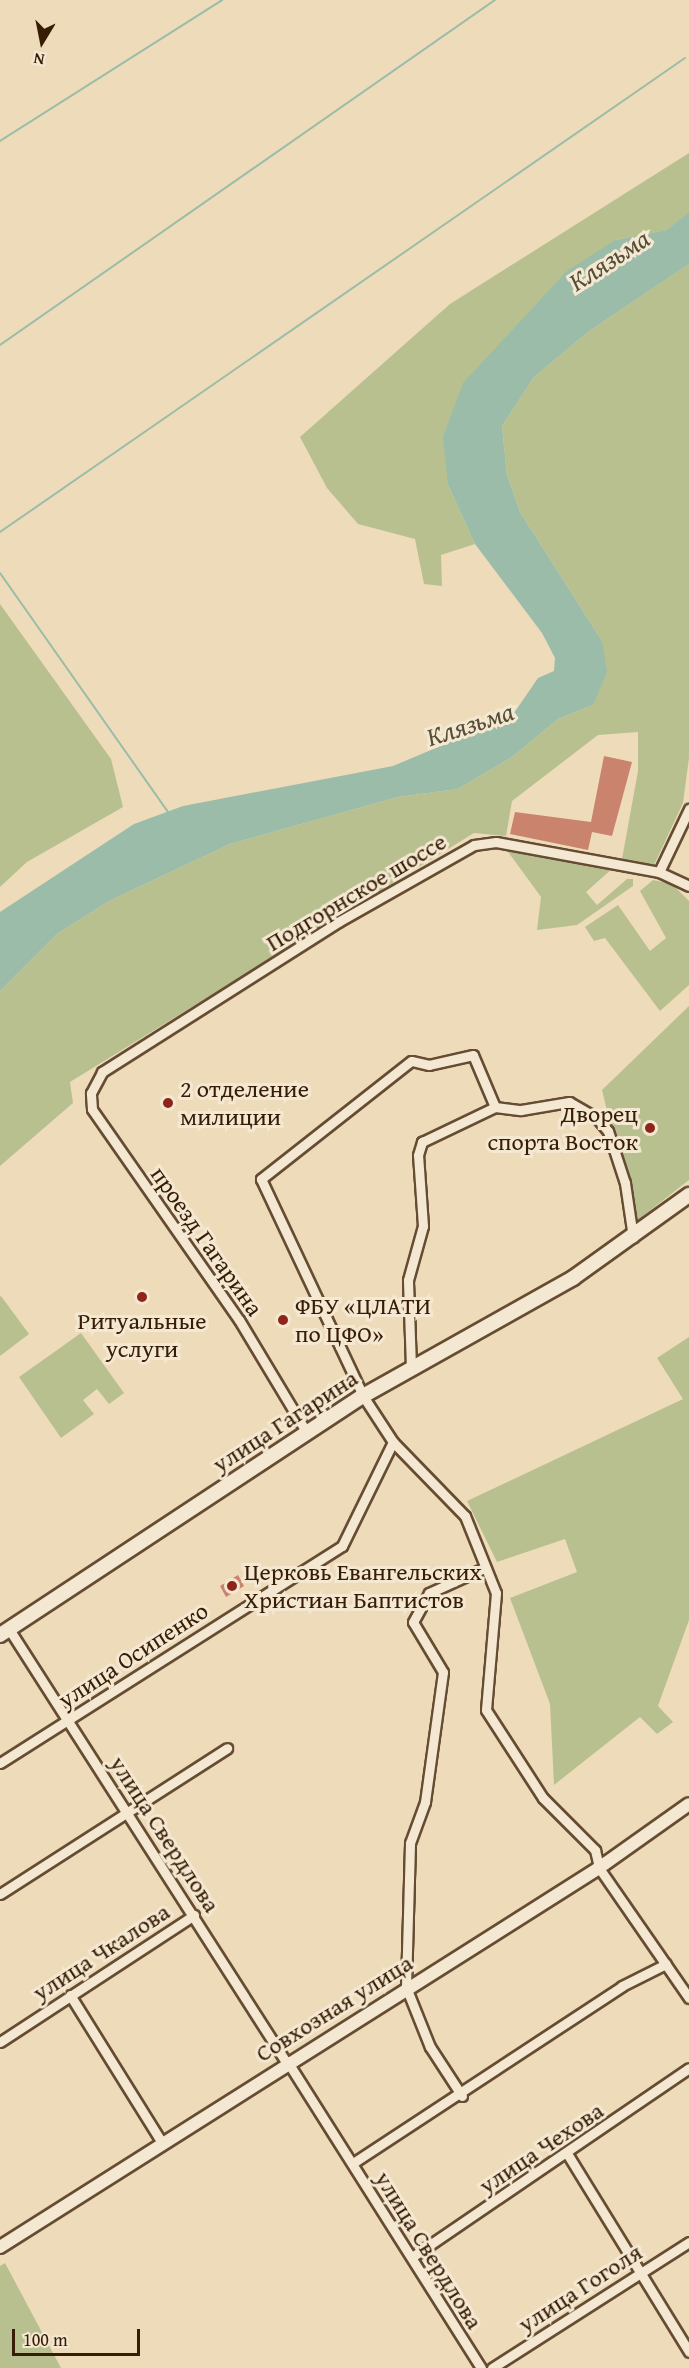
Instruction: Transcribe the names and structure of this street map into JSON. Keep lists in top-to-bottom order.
{
  "streets": {
    "main road": ["улица Гагарина"],
    "street": [
      "Подгорнское шоссе",
      "проезд Гагарина",
      "улица Осипенко",
      "улица Свердлова",
      "улица Чкалова",
      "Совхозная улица",
      "улица Чехова",
      "улица Гоголя"
    ]
  },
  "crossings": [
    ["Подгорнское шоссе", "проезд Гагарина"],
    ["проезд Гагарина", "улица Гагарина"],
    ["улица Гагарина", "улица Свердлова"],
    ["улица Осипенко", "улица Свердлова"],
    ["улица Свердлова", "улица Чкалова"],
    ["улица Свердлова", "Совхозная улица"],
    ["улица Свердлова", "улица Чехова"]
  ],
  "water": ["Клязьма"],
  "places": [
    "2 отделение милиции",
    "Дворец спорта Восток",
    "Ритуальные услуги",
    "ФБУ «ЦЛАТИ по ЦФО»",
    "Церковь Евангельских Христиан Баптистов"
  ],
  "scale_bar": "100 m",
  "north": "bottom"
}
